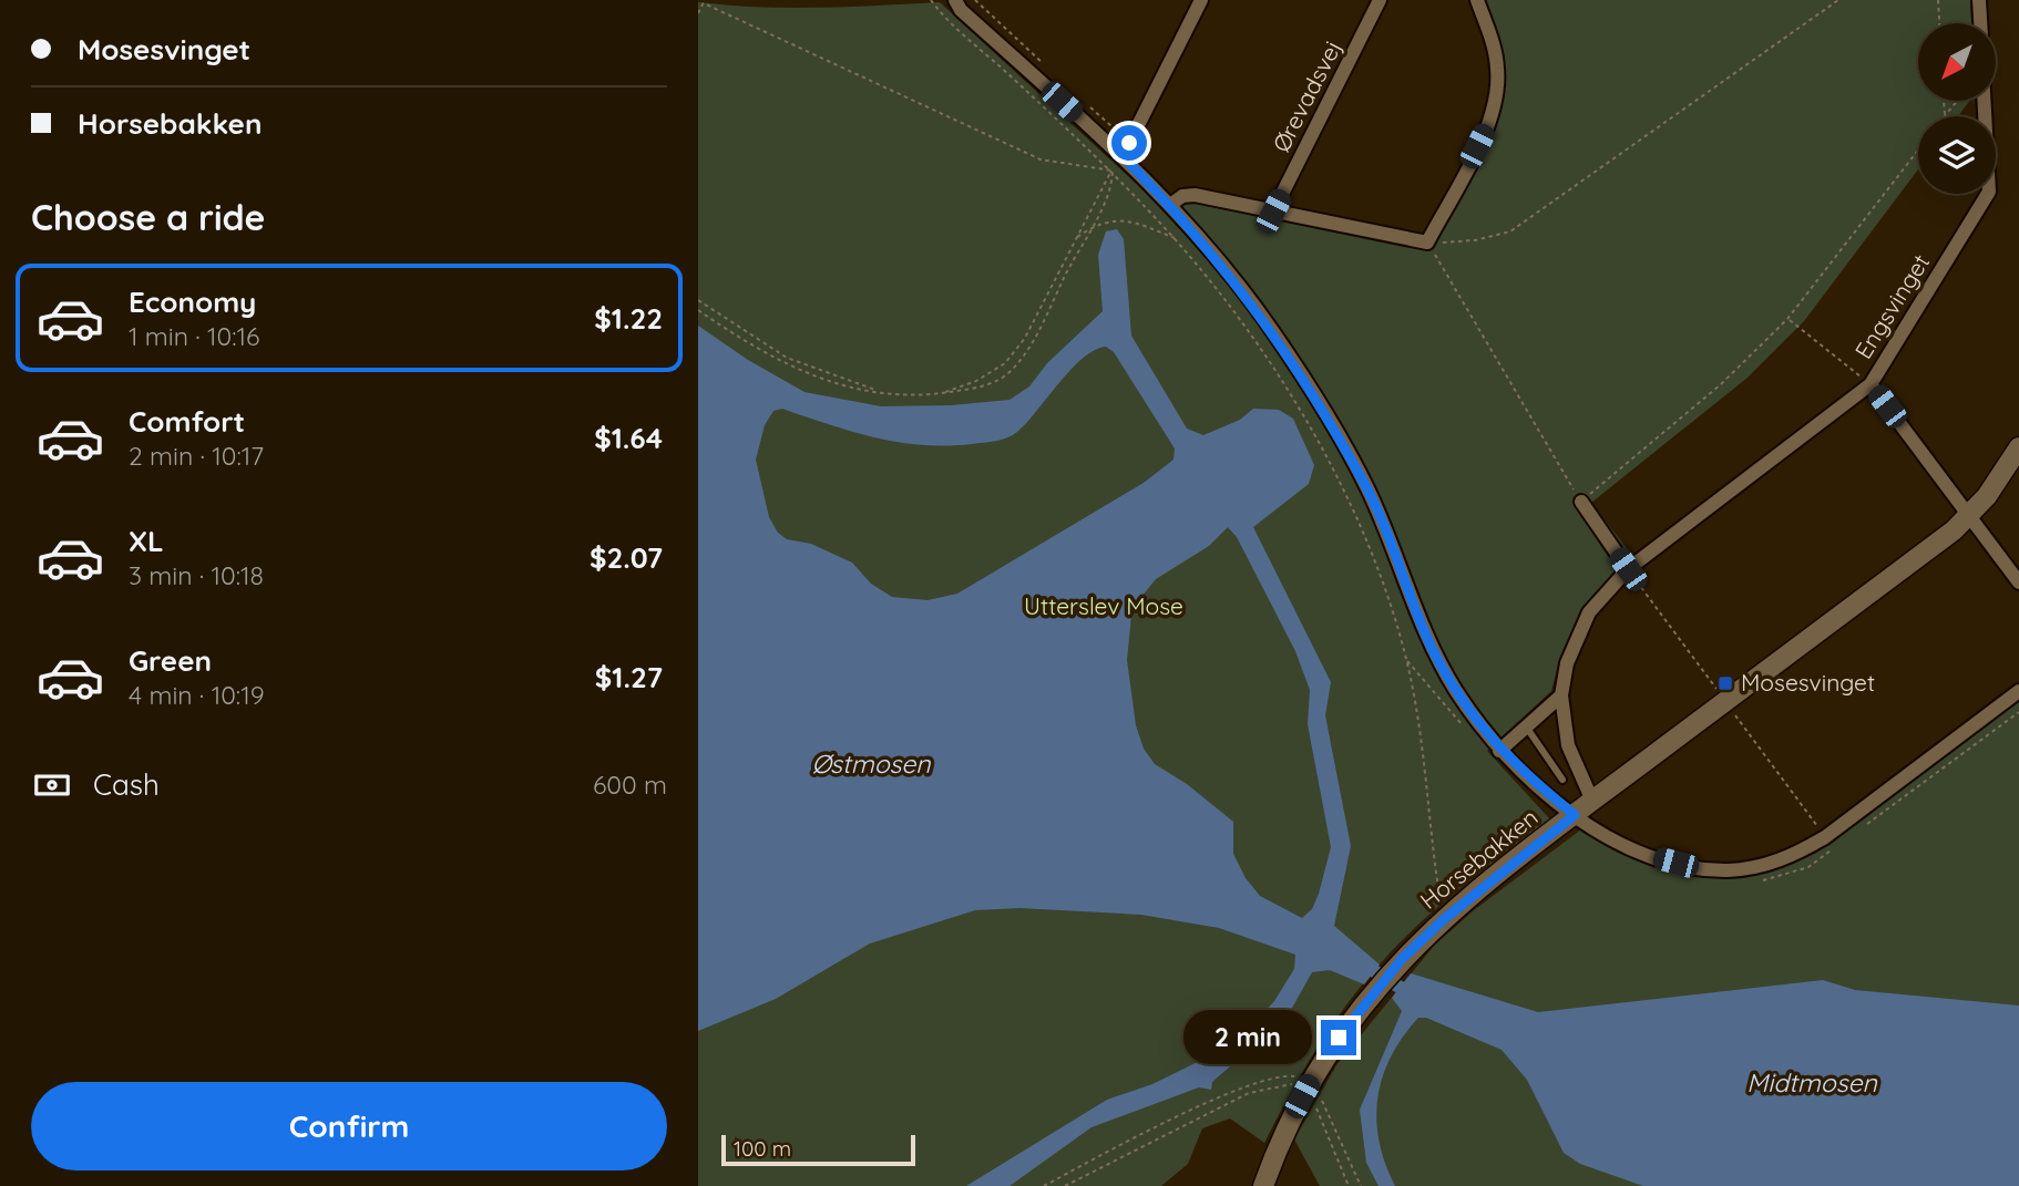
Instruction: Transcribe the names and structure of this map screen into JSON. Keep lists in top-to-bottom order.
{
  "streets": {
    "street": ["Ørevadsvej", "Engsvinget", "Horsebakken"]
  },
  "crossings": [
    ["Engsvinget", "Horsebakken"]
  ],
  "water": ["Østmosen", "Midtmosen"],
  "parks": ["Utterslev Mose"],
  "places": {
    "transit": ["Mosesvinget"]
  },
  "scale_bar": "100 m",
  "north": "bottom left",
  "page": {
    "banner": ["Mosesvinget", "Horsebakken"],
    "heading": "Choose a ride",
    "list": [
      {
        "name": "Economy",
        "note": "1 min · 10:16",
        "value": "$1.22"
      },
      {
        "name": "Comfort",
        "note": "2 min · 10:17",
        "value": "$1.64"
      },
      {
        "name": "XL",
        "note": "3 min · 10:18",
        "value": "$2.07"
      },
      {
        "name": "Green",
        "note": "4 min · 10:19",
        "value": "$1.27"
      }
    ],
    "pay": ["Cash", "600 m"],
    "bubble": "2 min",
    "buttons": "Confirm",
    "scale": "100 m"
  }
}
